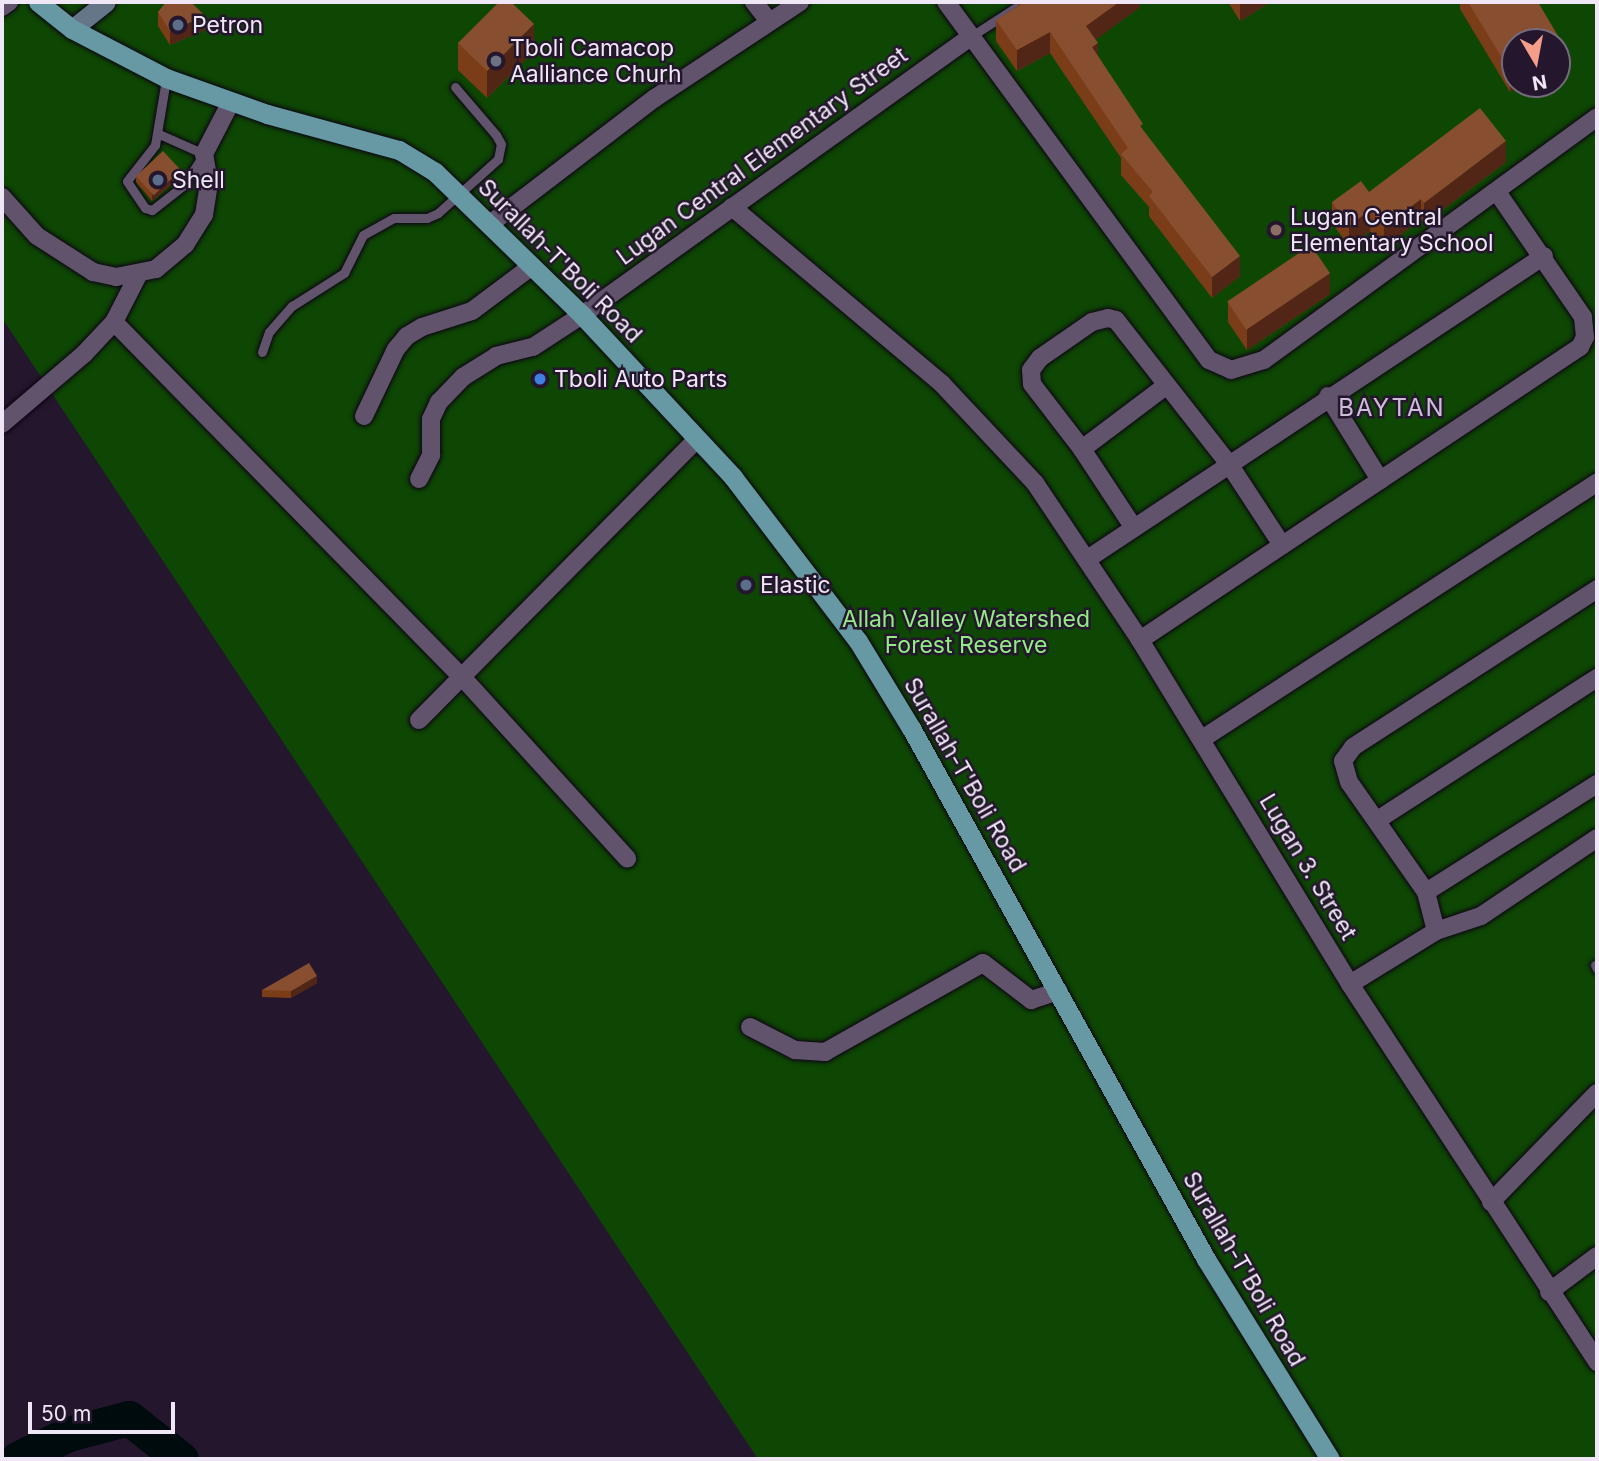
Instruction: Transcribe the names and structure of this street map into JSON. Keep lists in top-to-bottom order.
{
  "streets": {
    "main road": ["Surallah-T'Boli Road"],
    "street": ["Lugan Central Elementary Street", "Lugan 3. Street"]
  },
  "crossings": [
    ["Lugan Central Elementary Street", "Surallah-T'Boli Road"],
    ["Lugan Central Elementary Street", "Lugan 3. Street"]
  ],
  "districts": ["BAYTAN"],
  "parks": ["Allah Valley Watershed Forest Reserve"],
  "places": [
    "Petron",
    "Tboli Camacop Aalliance Churh",
    "Shell",
    "Lugan Central Elementary School",
    "Tboli Auto Parts",
    "Elastic"
  ],
  "scale_bar": "50 m",
  "north": "bottom"
}
